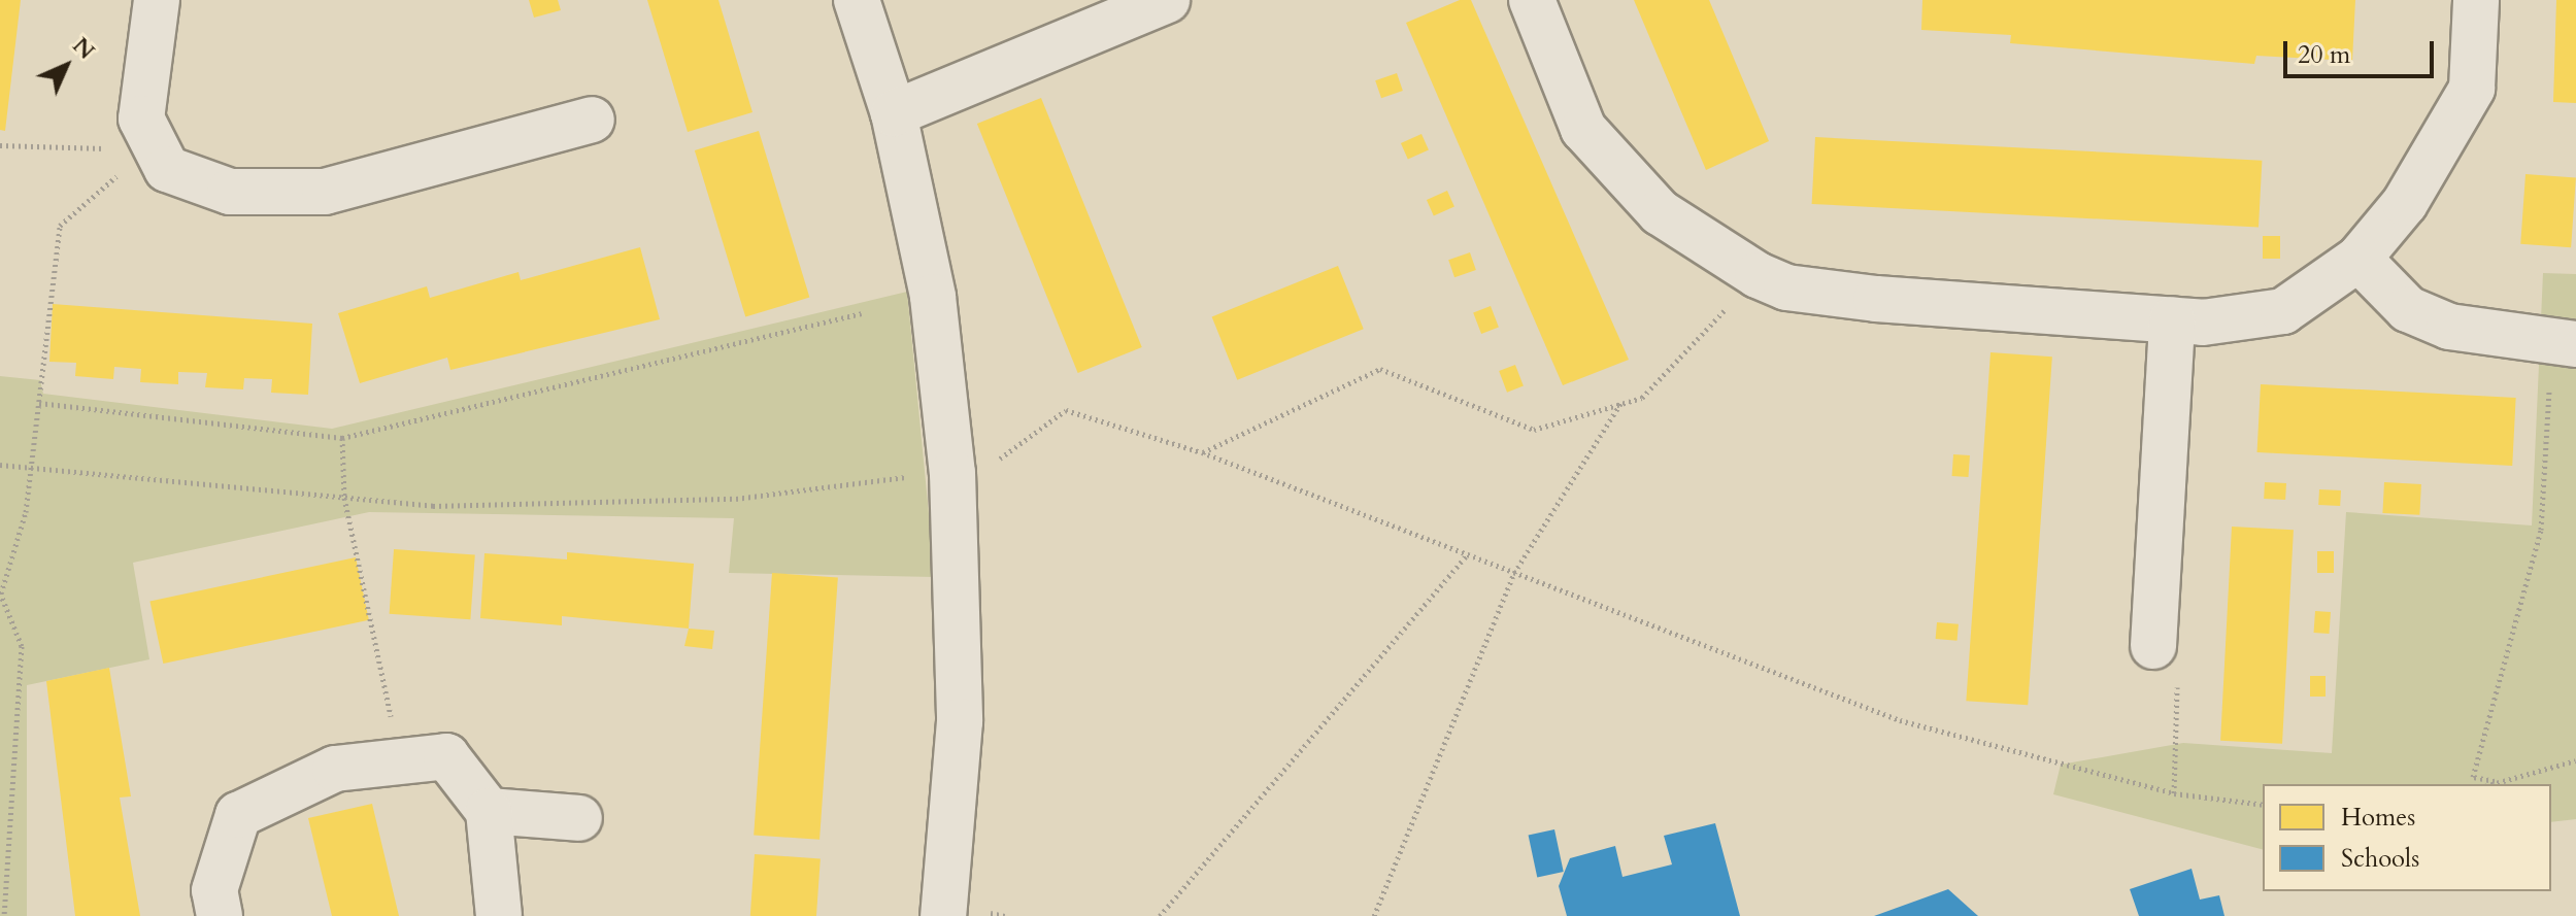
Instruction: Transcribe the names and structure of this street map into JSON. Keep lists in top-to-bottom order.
{
  "legend": ["Homes", "Schools"],
  "scale_bar": "20 m",
  "north": "top right"
}
